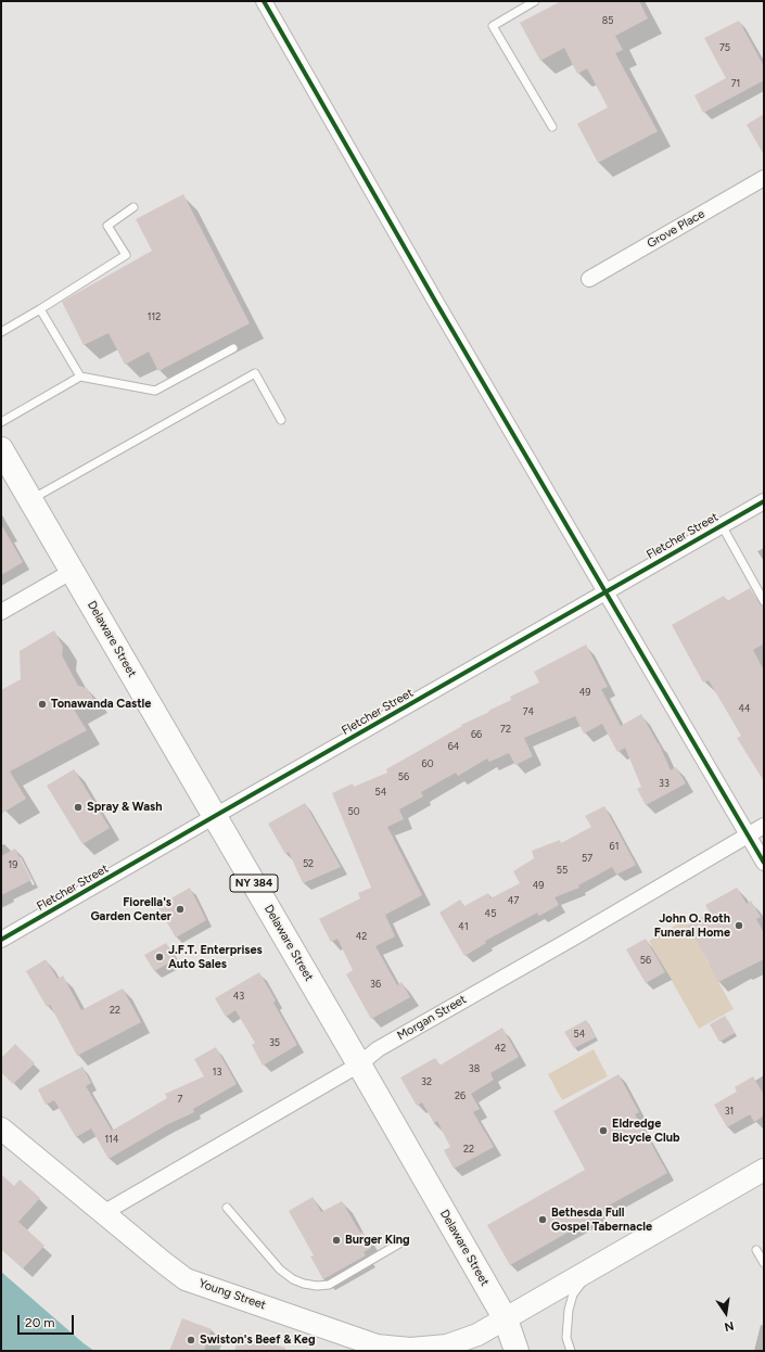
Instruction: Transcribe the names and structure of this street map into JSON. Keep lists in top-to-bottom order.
{
  "streets": {
    "main road": ["Delaware Street", "NY 384"],
    "street": [
      "Grove Place",
      "Fletcher Street",
      "Morgan Street",
      "Young Street"
    ]
  },
  "crossings": [
    ["Fletcher Street", "Delaware Street"],
    ["Delaware Street", "Morgan Street"],
    ["Delaware Street", "Young Street"],
    ["Morgan Street", "Young Street"]
  ],
  "places": [
    "Tonawanda Castle",
    "Spray & Wash",
    "Fiorella's Garden Center",
    "John O. Roth Funeral Home",
    "J.F.T. Enterprises Auto Sales",
    "Eldredge Bicycle Club",
    "Bethesda Full Gospel Tabernacle",
    "Burger King",
    "Swiston's Beef & Keg"
  ],
  "house_numbers": [
    "85",
    "75",
    "71",
    "112",
    "49",
    "44",
    "74",
    "72",
    "66",
    "64",
    "60",
    "56",
    "33",
    "54",
    "50",
    "61",
    "57",
    "52",
    "19",
    "55",
    "49",
    "47",
    "45",
    "41",
    "42",
    "56",
    "36",
    "43",
    "22",
    "54",
    "35",
    "42",
    "38",
    "13",
    "32",
    "26",
    "7",
    "31",
    "114",
    "22"
  ],
  "scale_bar": "20 m",
  "north": "bottom"
}
